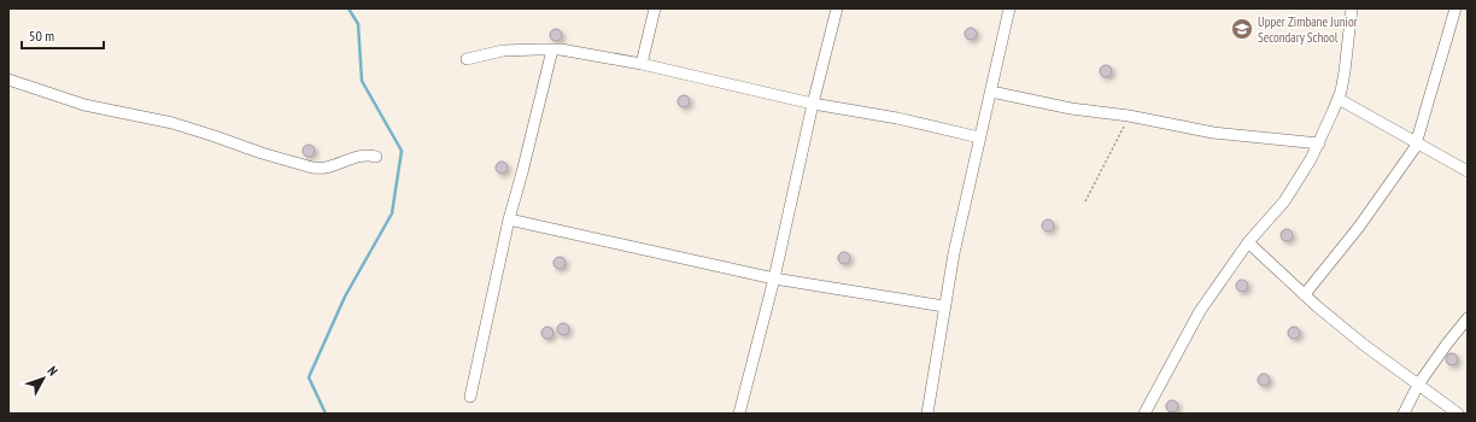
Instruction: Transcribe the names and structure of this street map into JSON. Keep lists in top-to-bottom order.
{
  "places": {
    "school or university": ["Upper Zimbane Junior Secondary School"]
  },
  "scale_bar": "50 m",
  "north": "top right"
}
